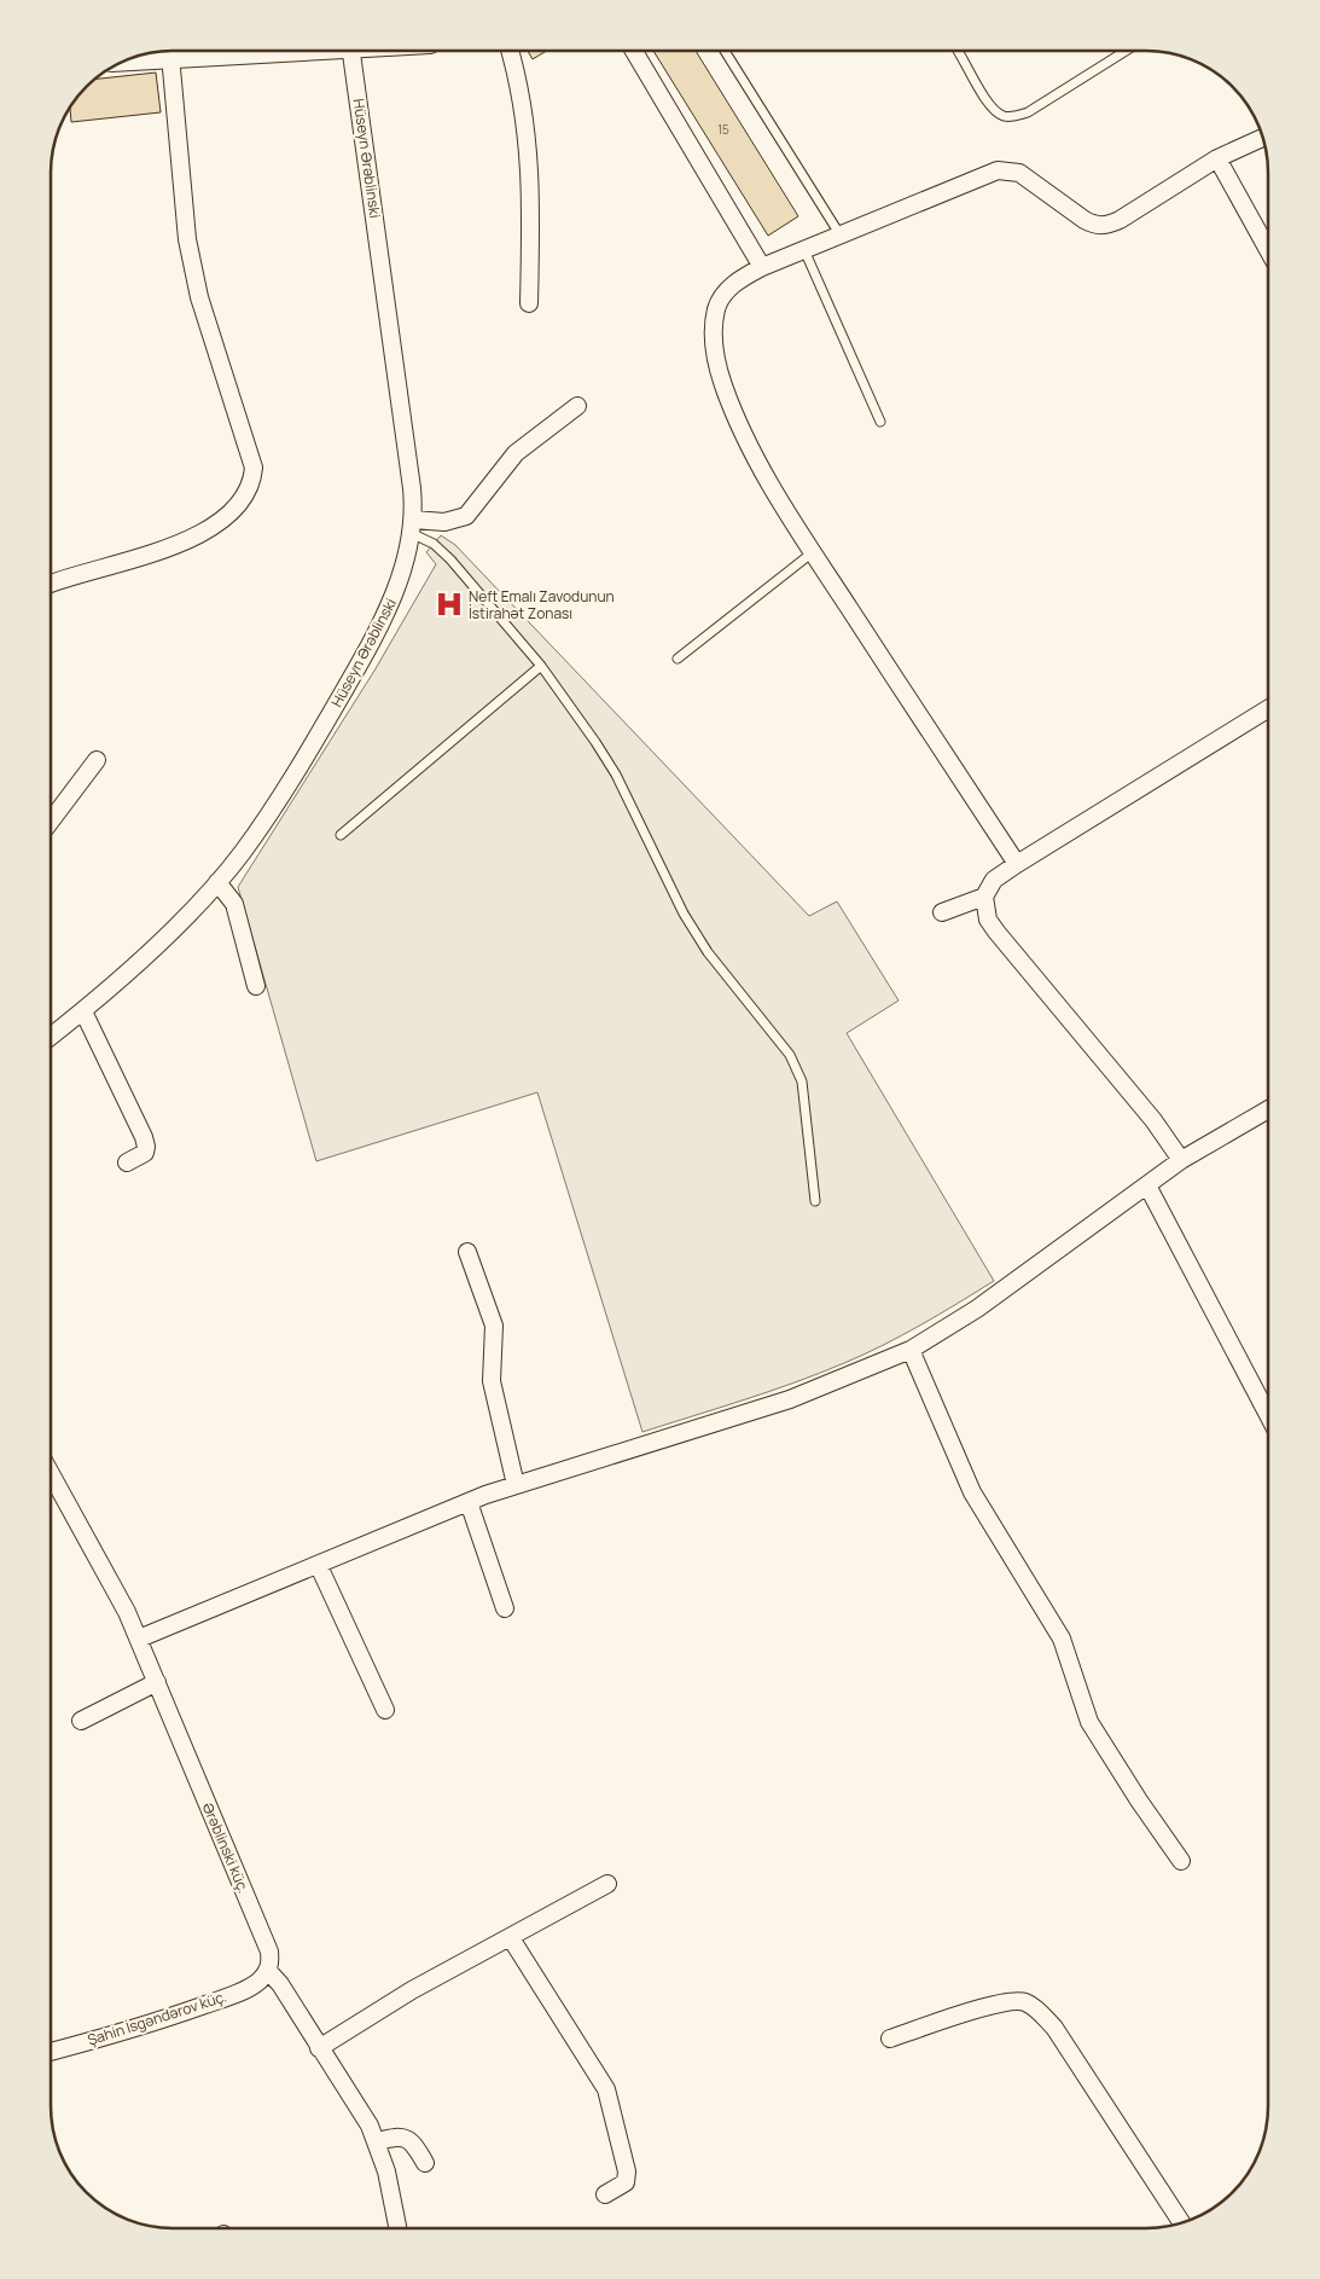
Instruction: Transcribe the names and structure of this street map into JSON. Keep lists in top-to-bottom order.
{
  "streets": {
    "street": ["Hüseyn Ərəblinski", "Ərəblinski küç.", "Şahin İsgəndərov küç."]
  },
  "crossings": [
    ["Ərəblinski küç.", "Şahin İsgəndərov küç."]
  ],
  "places": {
    "hospital": ["Neft Emalı Zavodunun İstirahət Zonası"]
  },
  "house_numbers": ["15"]
}
